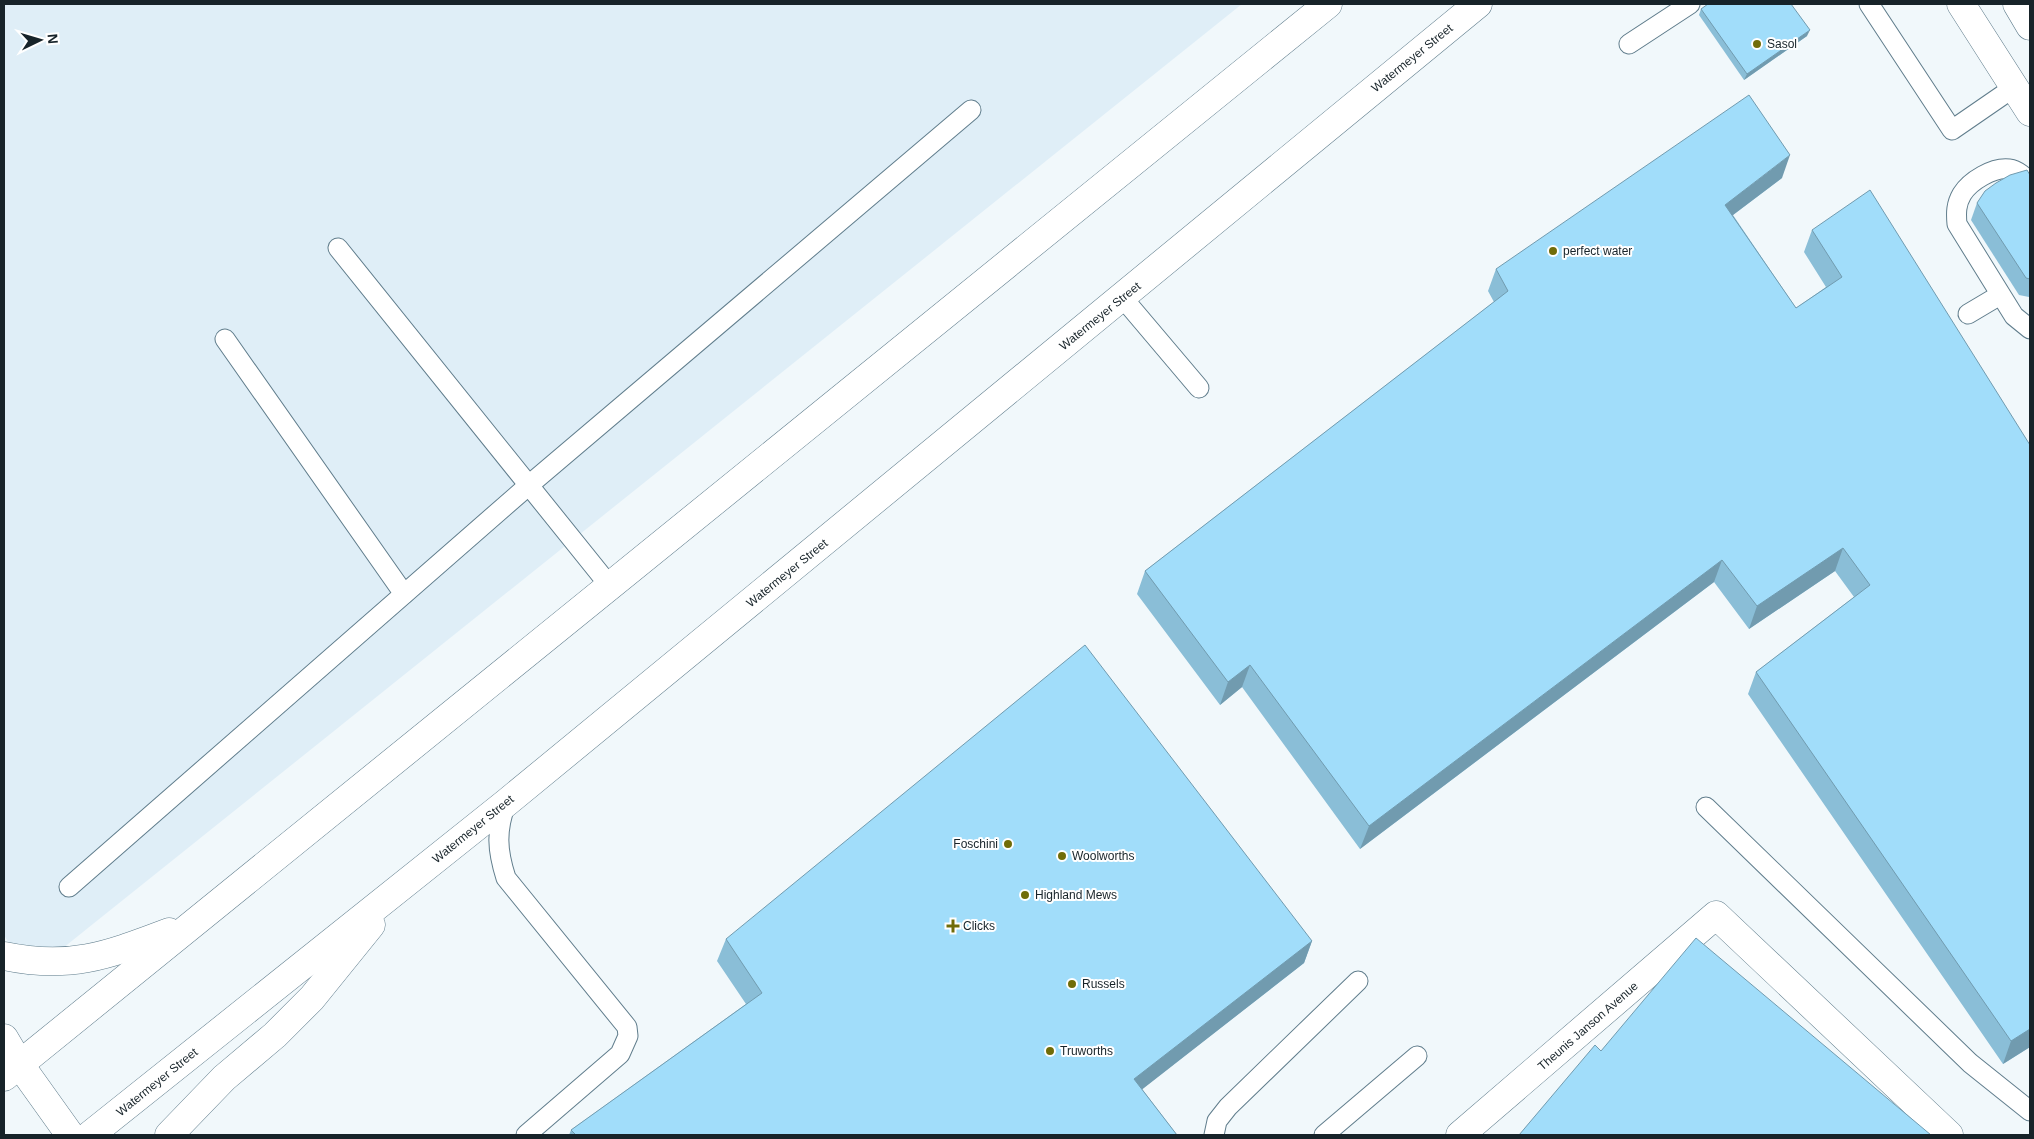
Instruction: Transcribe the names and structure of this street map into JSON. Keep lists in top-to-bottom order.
{
  "streets": {
    "main road": ["Watermeyer Street", "Theunis Janson Avenue"]
  },
  "places": {
    "other": [
      "Sasol",
      "perfect water",
      "Foschini",
      "Woolworths",
      "Highland Mews",
      "Russels",
      "Truworths"
    ],
    "health": ["Clicks"]
  },
  "north": "right"
}
